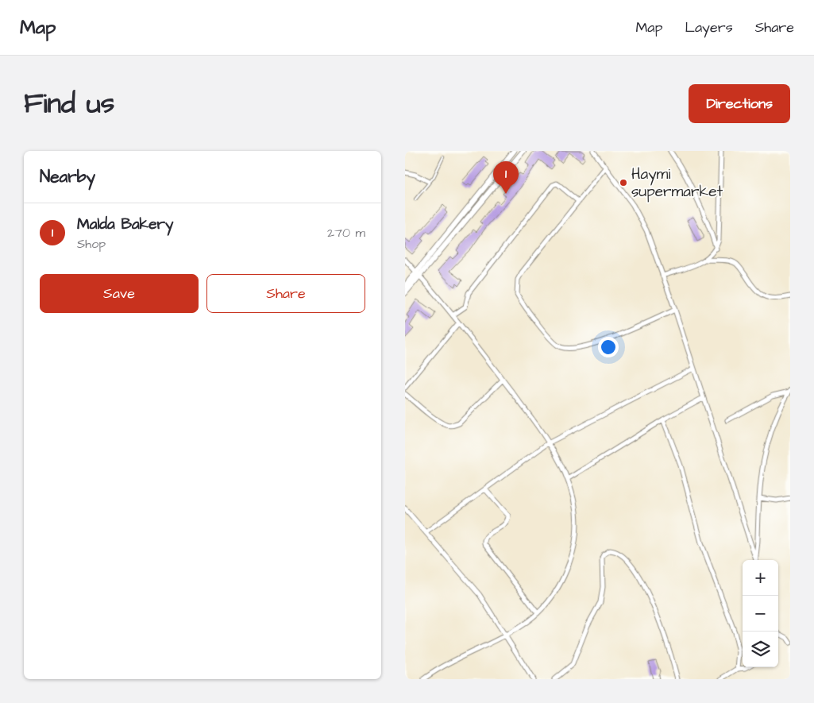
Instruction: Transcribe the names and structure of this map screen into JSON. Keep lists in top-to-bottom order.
{
  "places": ["Haymi supermarket"],
  "page": {
    "header": "Map",
    "nav": ["Map", "Layers", "Share"],
    "title": "Find us",
    "buttons": [
      "Directions",
      ["Save", "Share"]
    ],
    "heading": "Nearby",
    "pins": "1",
    "list": [
      {
        "mark": "1",
        "name": "Malda Bakery",
        "note": "Shop",
        "value": "270 m"
      }
    ],
    "map_buttons": ["+", "−"]
  }
}
